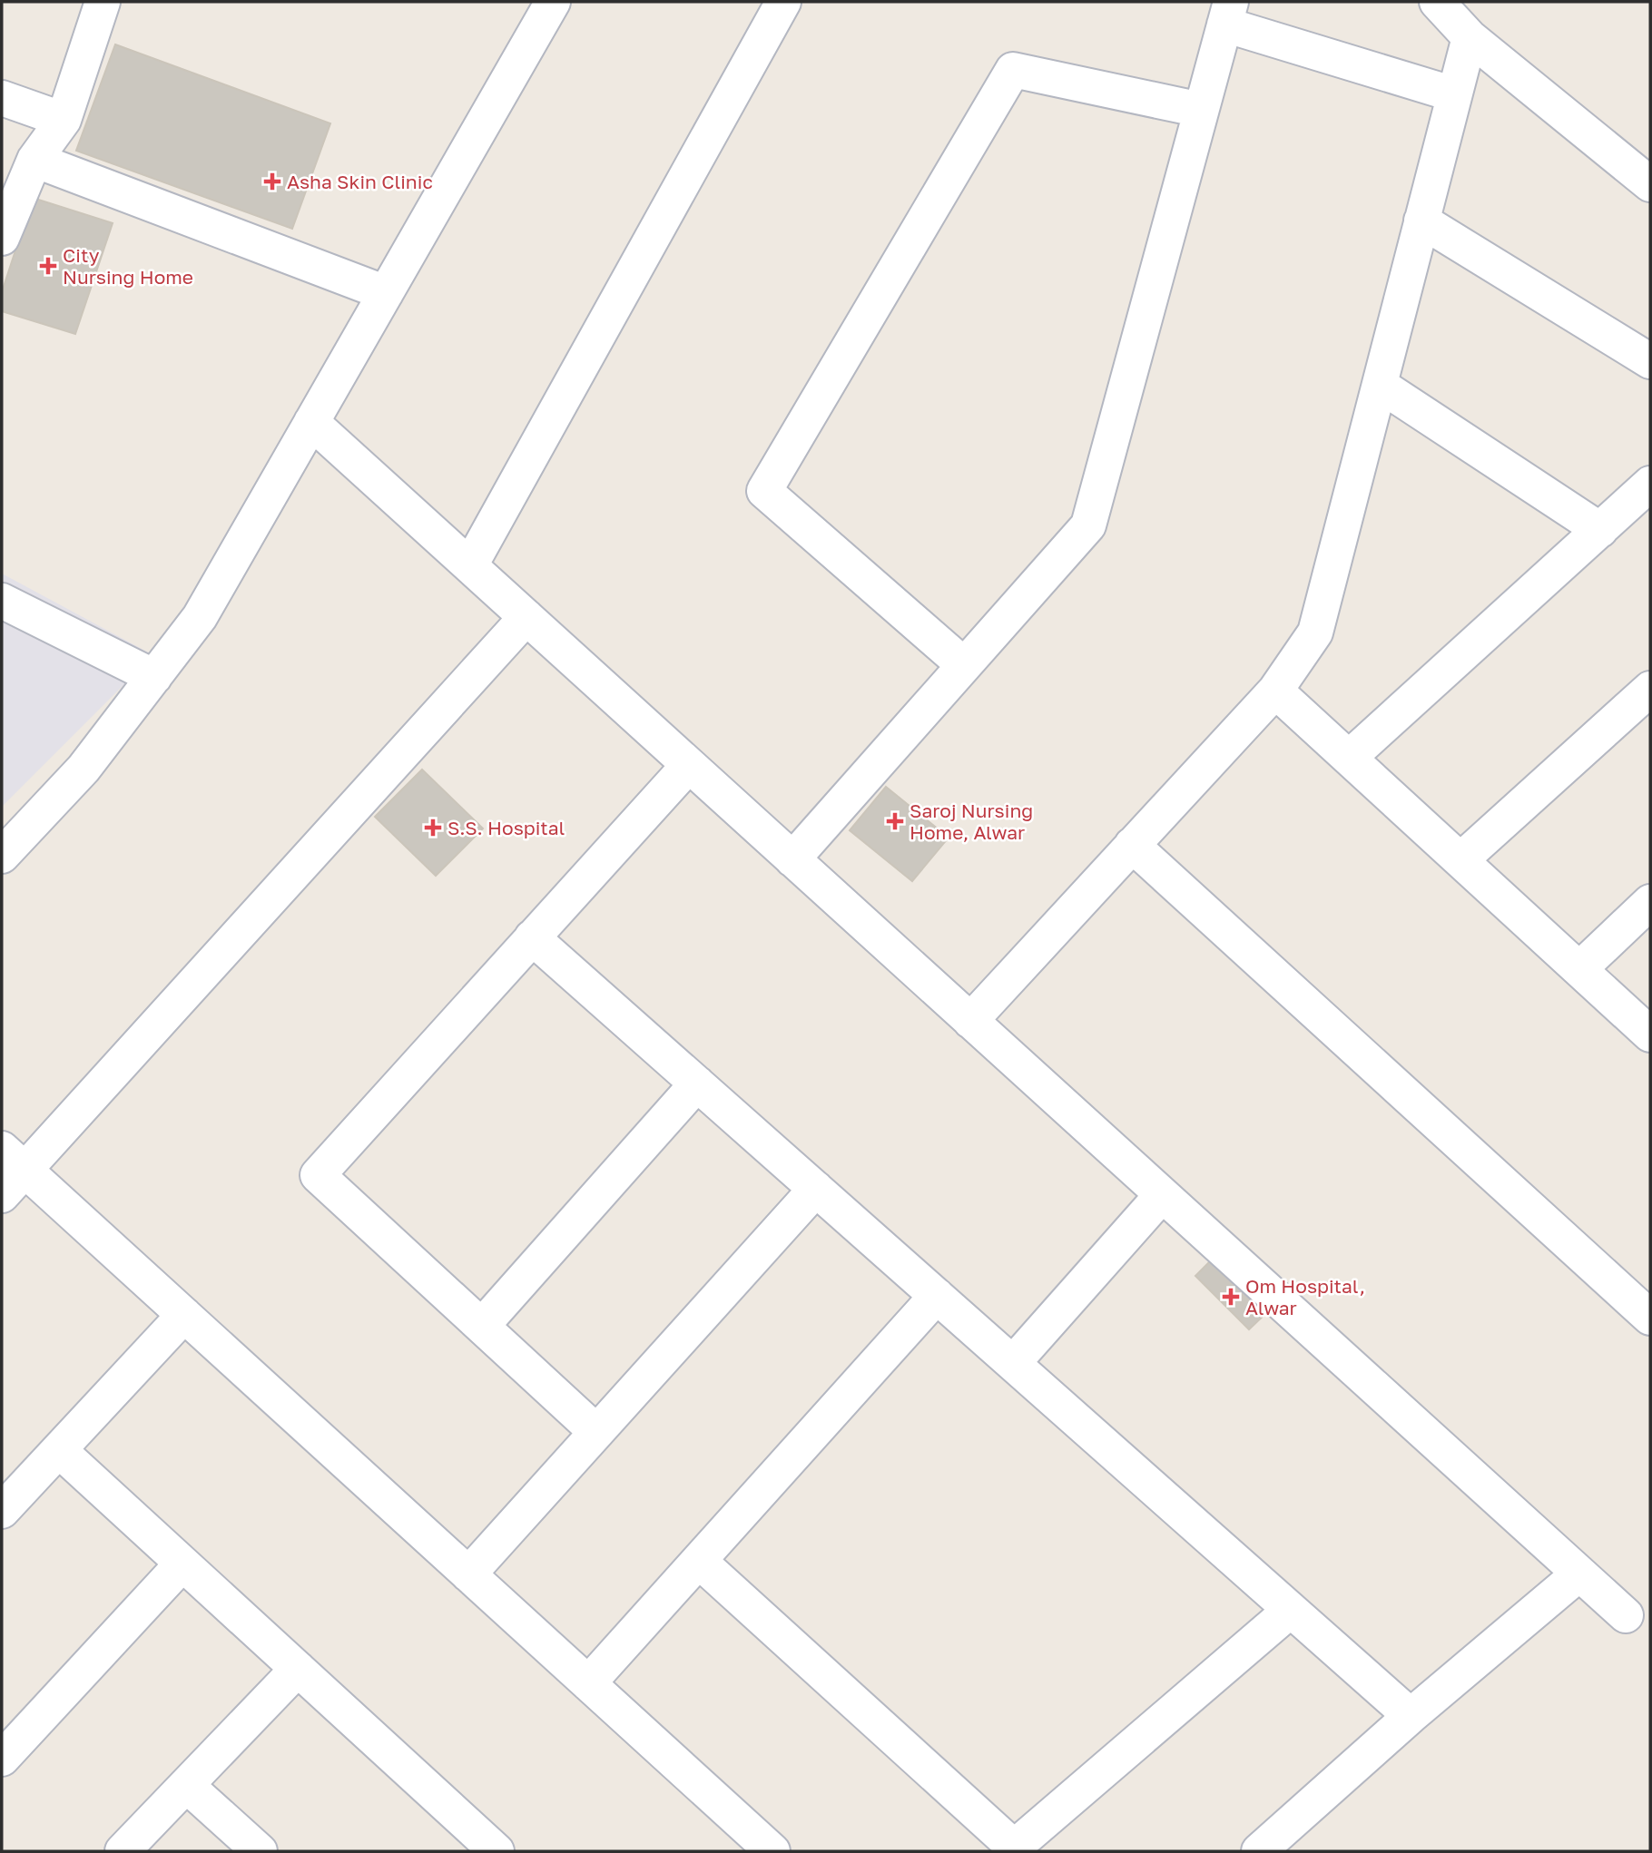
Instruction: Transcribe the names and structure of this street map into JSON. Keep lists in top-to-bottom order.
{
  "places": {
    "health": [
      "Asha Skin Clinic",
      "City Nursing Home",
      "Saroj Nursing Home, Alwar",
      "S.S. Hospital",
      "Om Hospital, Alwar"
    ]
  }
}
